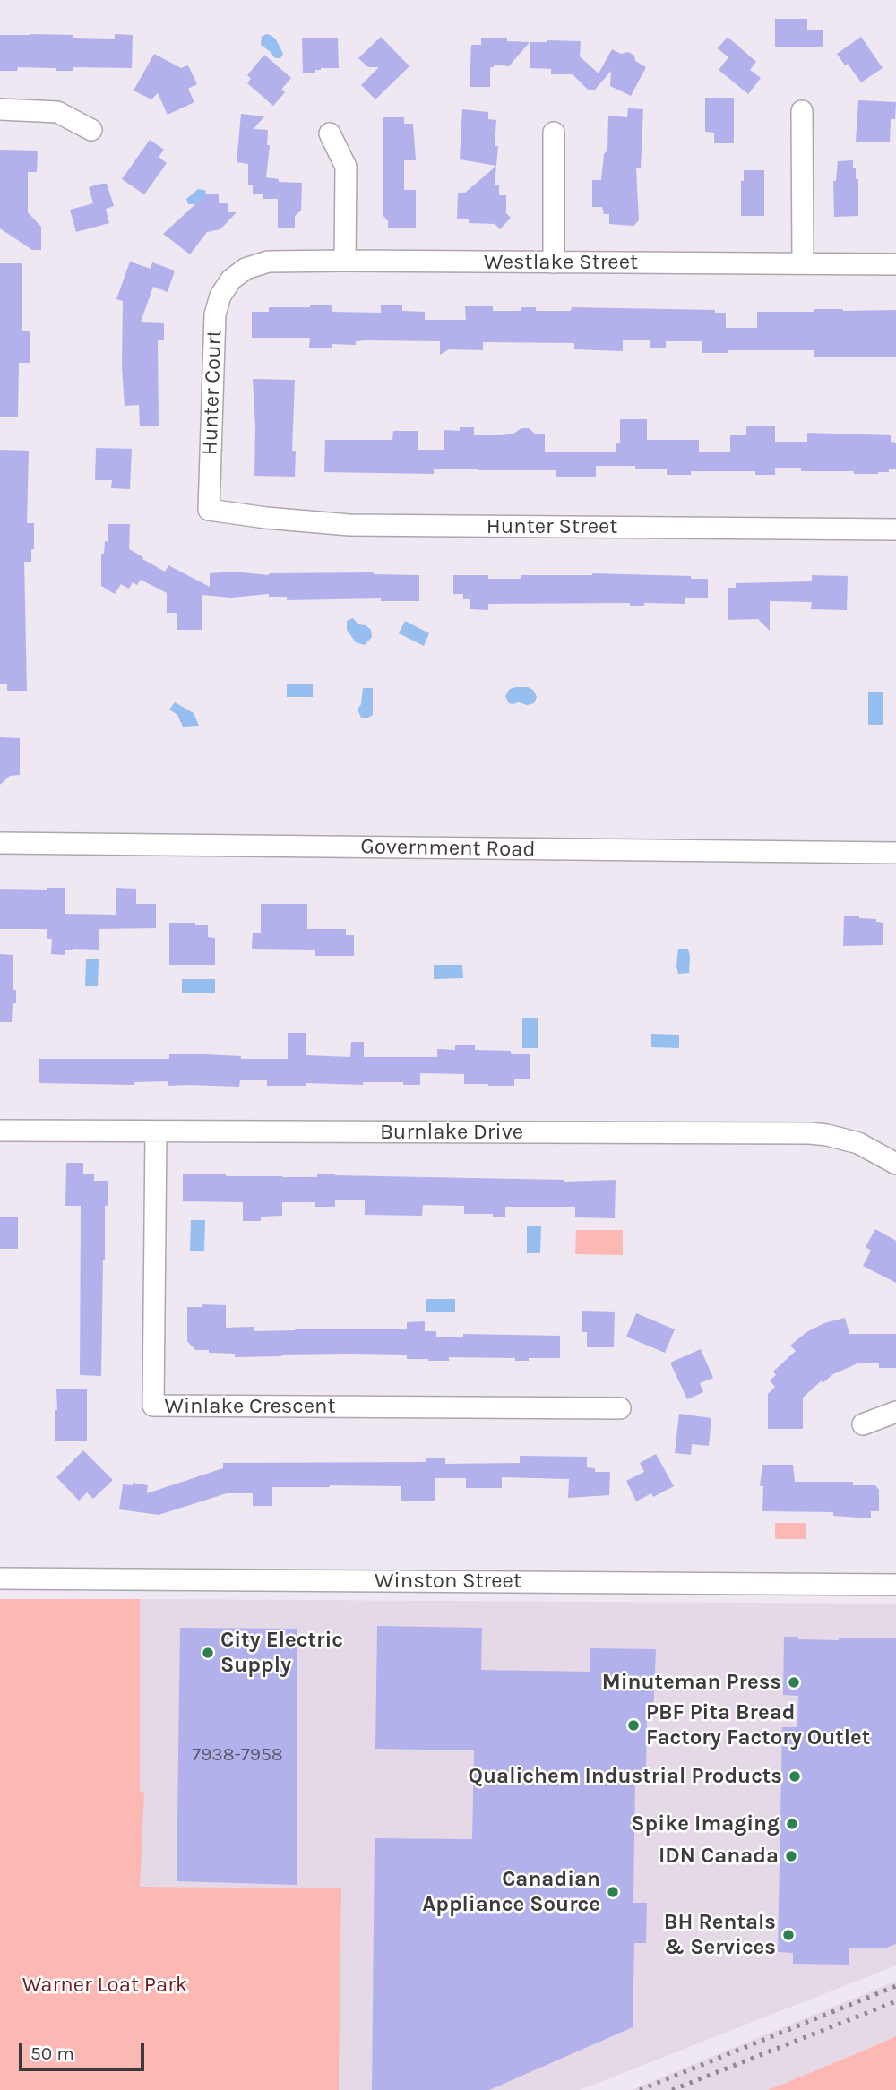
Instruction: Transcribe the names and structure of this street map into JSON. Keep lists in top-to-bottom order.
{
  "streets": {
    "street": [
      "Westlake Street",
      "Hunter Court",
      "Hunter Street",
      "Government Road",
      "Burnlake Drive",
      "Winlake Crescent",
      "Winston Street"
    ]
  },
  "crossings": [
    ["Westlake Street", "Hunter Court"],
    ["Hunter Court", "Hunter Street"],
    ["Burnlake Drive", "Winlake Crescent"]
  ],
  "parks": ["Warner Loat Park"],
  "places": [
    "City Electric Supply",
    "Minuteman Press",
    "PBF Pita Bread Factory Factory Outlet",
    "Qualichem Industrial Products",
    "Spike Imaging",
    "IDN Canada",
    "Canadian Appliance Source",
    "BH Rentals & Services"
  ],
  "house_numbers": ["7938-7958"],
  "scale_bar": "50 m"
}
